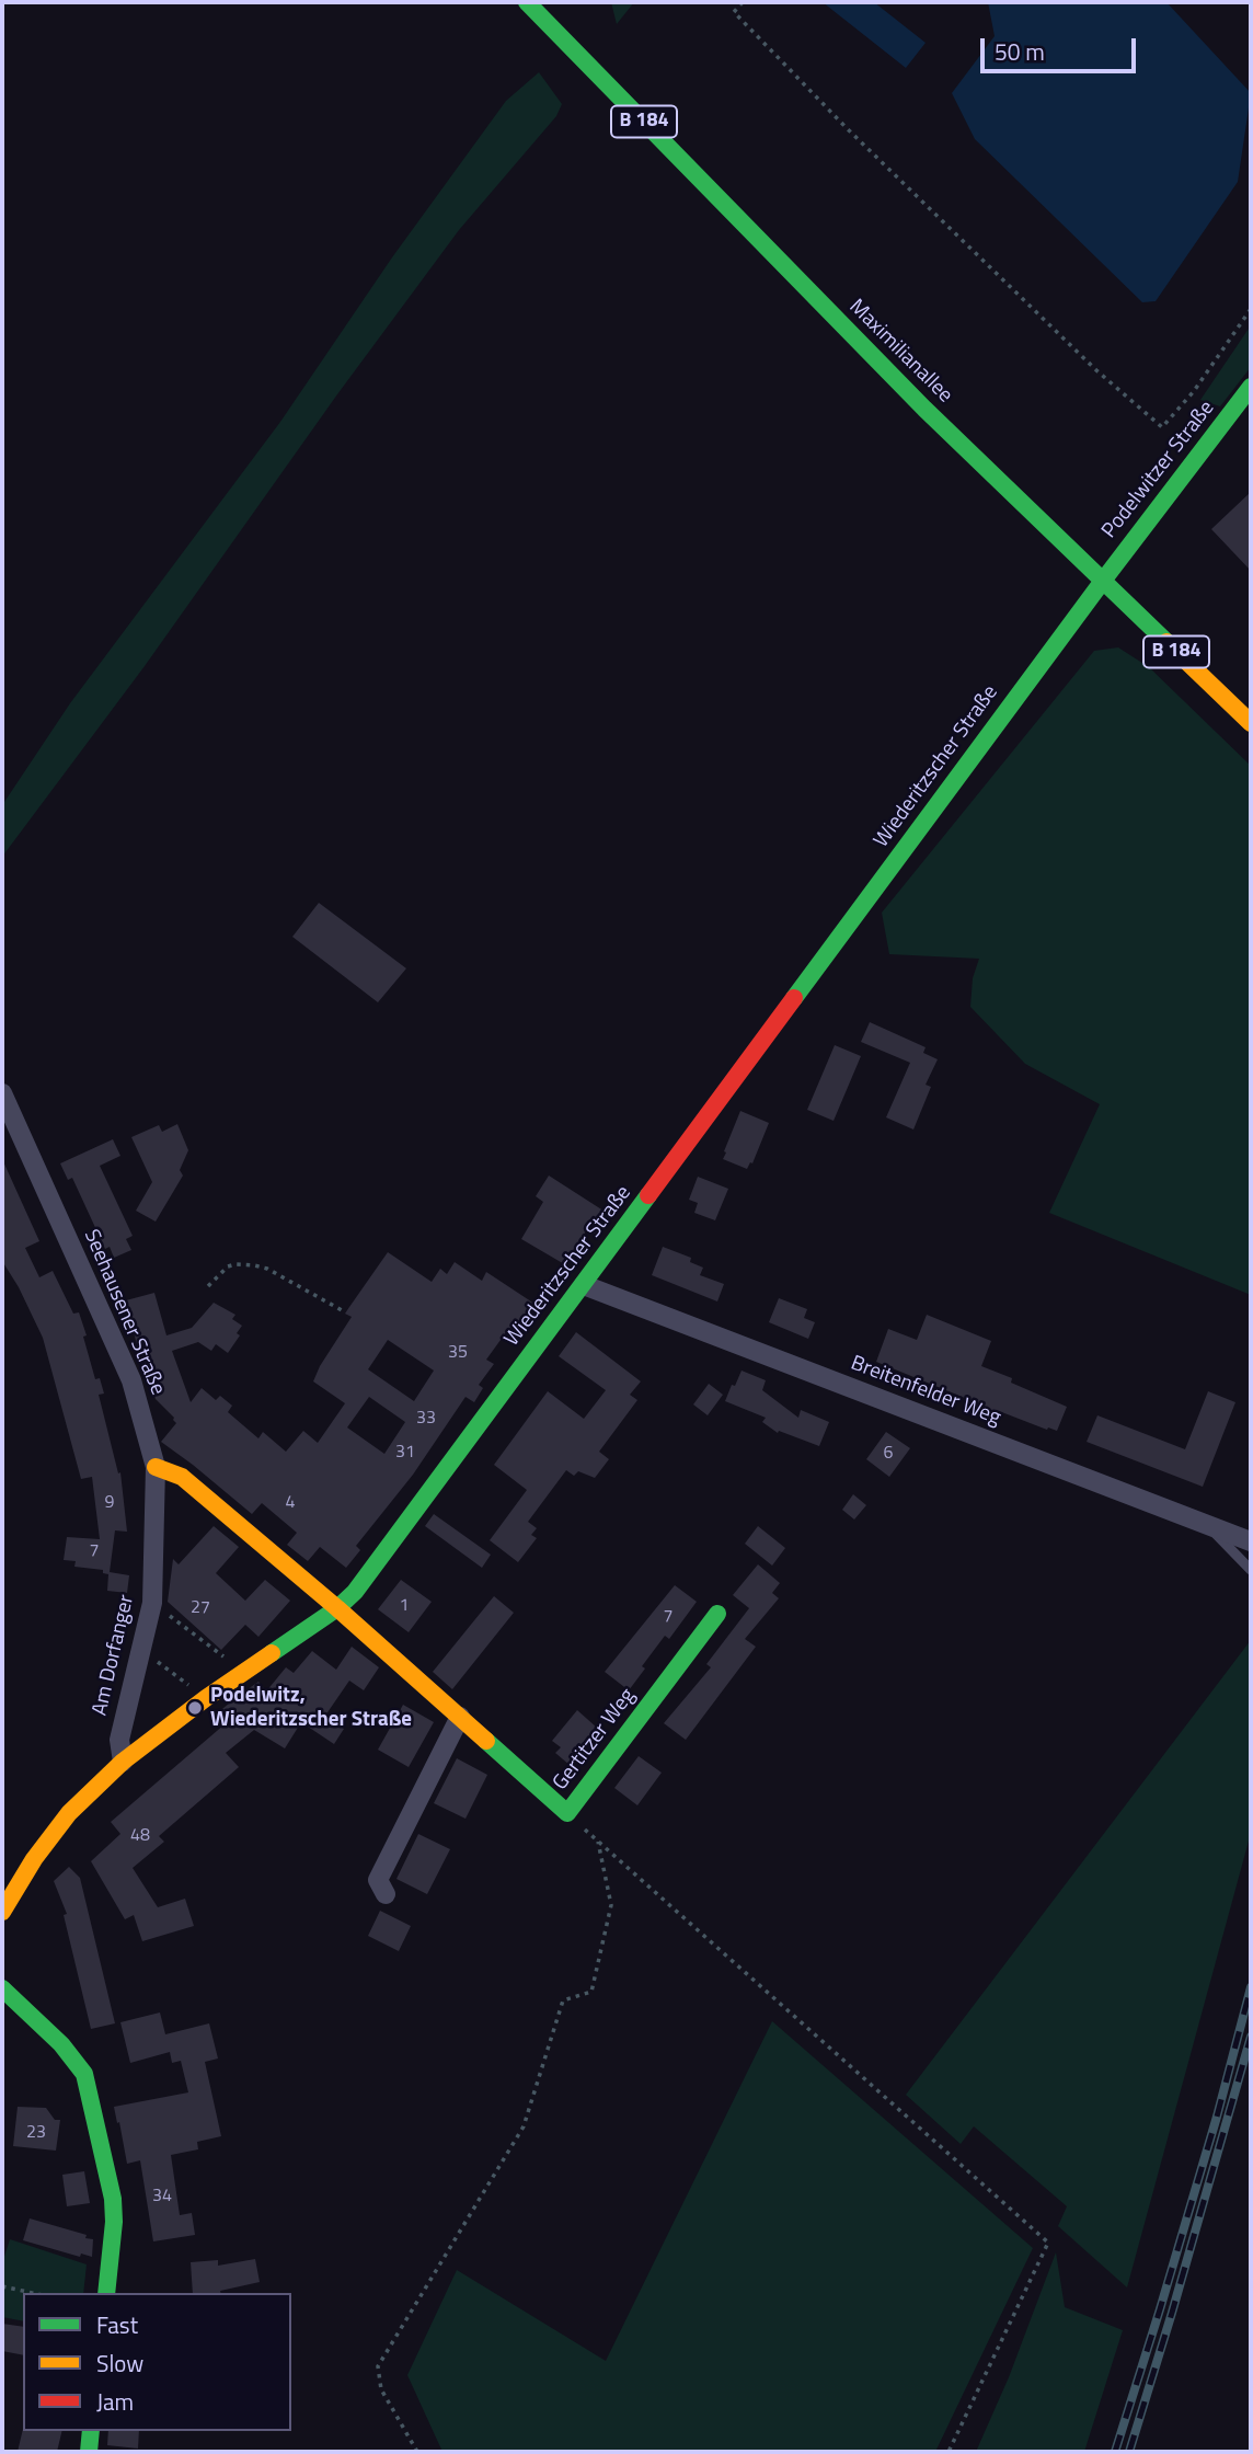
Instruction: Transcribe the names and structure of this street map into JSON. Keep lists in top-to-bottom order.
{
  "streets": {
    "street": [
      "B 184",
      "Maximilianallee",
      "Podelwitzer Straße",
      "Wiederitzscher Straße",
      "Seehausener Straße",
      "Breitenfelder Weg",
      "Am Dorfanger",
      "Gertitzer Weg"
    ]
  },
  "crossings": [
    ["Maximilianallee", "Podelwitzer Straße"],
    ["Maximilianallee", "Wiederitzscher Straße"],
    ["Podelwitzer Straße", "Wiederitzscher Straße"],
    ["Wiederitzscher Straße", "Breitenfelder Weg"],
    ["Wiederitzscher Straße", "Am Dorfanger"],
    ["Wiederitzscher Straße", "Gertitzer Weg"],
    ["Seehausener Straße", "Am Dorfanger"]
  ],
  "places": ["Podelwitz, Wiederitzscher Straße"],
  "house_numbers": [
    "35",
    "33",
    "31",
    "6",
    "9",
    "4",
    "7",
    "1",
    "27",
    "7",
    "48",
    "23",
    "34"
  ],
  "legend": ["Fast", "Slow", "Jam"],
  "scale_bar": "50 m"
}
